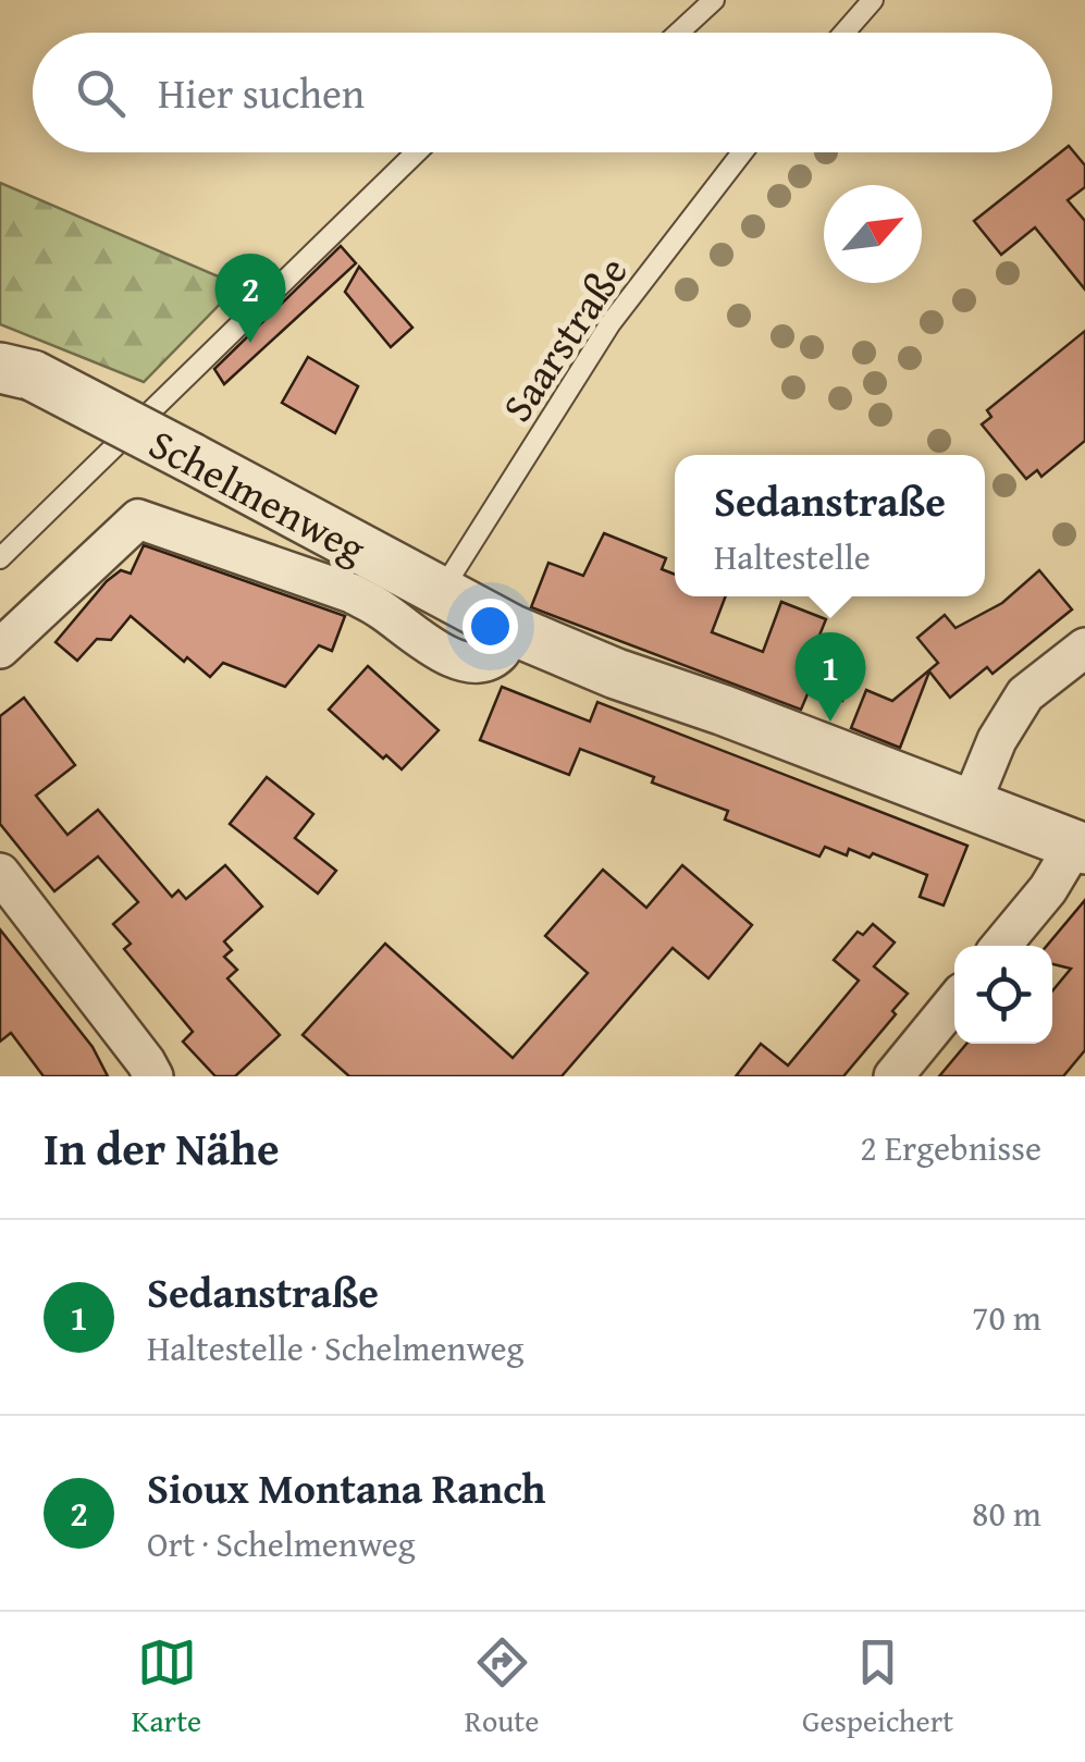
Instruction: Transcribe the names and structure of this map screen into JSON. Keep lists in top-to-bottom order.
{
  "streets": {
    "street": ["Schelmenweg"],
    "lane": ["Saarstraße"]
  },
  "crossings": [
    ["Saarstraße", "Schelmenweg"]
  ],
  "north": "top right",
  "page": {
    "search": "Hier suchen",
    "pins": ["2", "1"],
    "popup": ["Sedanstraße", "Haltestelle"],
    "heading": ["In der Nähe", "2 Ergebnisse"],
    "list": [
      {
        "mark": "1",
        "name": "Sedanstraße",
        "note": "Haltestelle · Schelmenweg",
        "value": "70 m"
      },
      {
        "mark": "2",
        "name": "Sioux Montana Ranch",
        "note": "Ort · Schelmenweg",
        "value": "80 m"
      }
    ],
    "nav": ["Karte", "Route", "Gespeichert"]
  }
}
